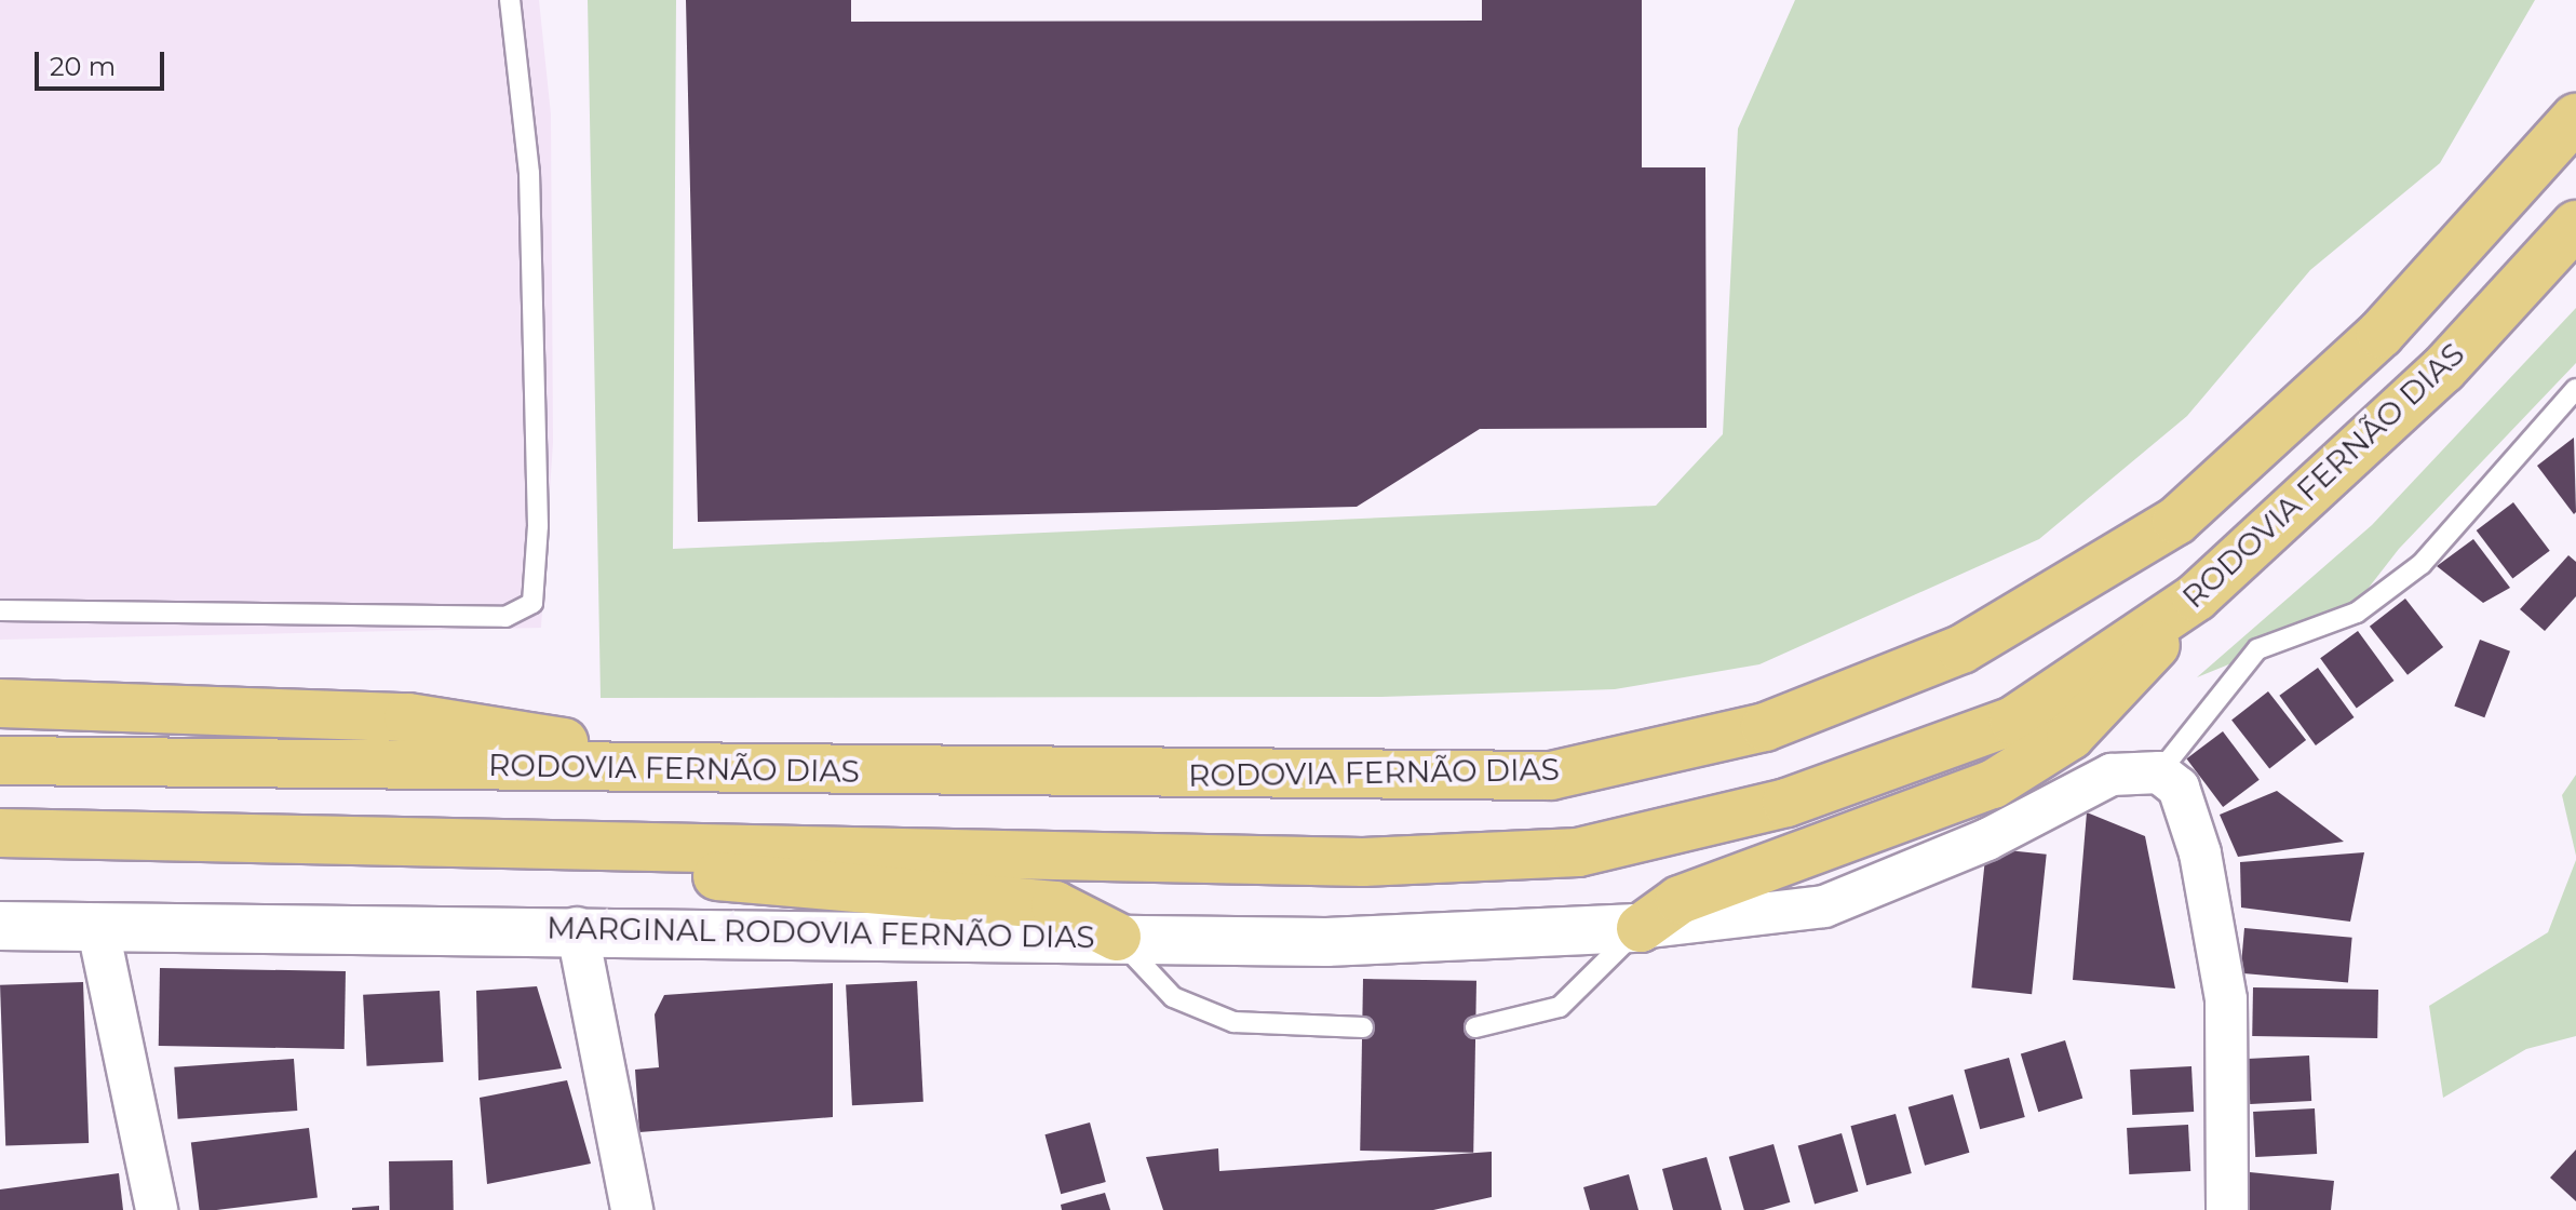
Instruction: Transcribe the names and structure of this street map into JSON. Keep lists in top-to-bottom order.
{
  "streets": {
    "highway": ["RODOVIA FERNÃO DIAS"],
    "main road": ["MARGINAL RODOVIA FERNÃO DIAS"]
  },
  "scale_bar": "20 m"
}
